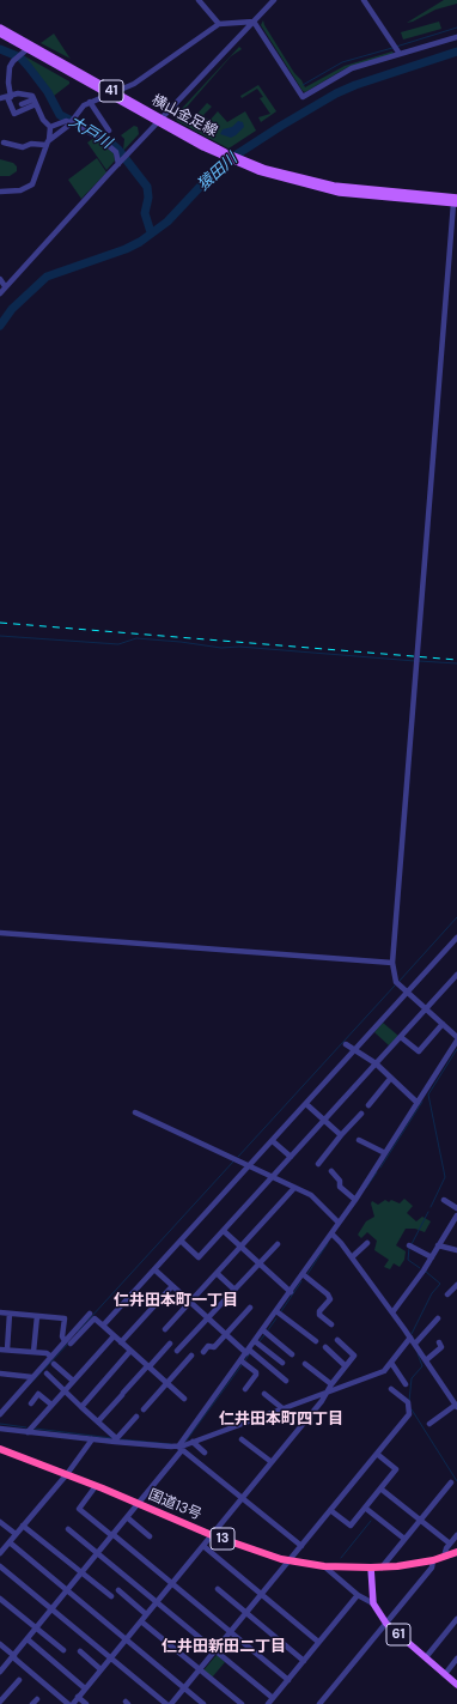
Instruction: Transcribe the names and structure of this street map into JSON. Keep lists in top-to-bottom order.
{
  "streets": {
    "highway": ["国道13号", "13"],
    "main road": ["41", "横山金足線", "61"]
  },
  "crossings": [
    ["国道13号", "61"]
  ],
  "districts": ["仁井田本町一丁目", "仁井田本町四丁目", "仁井田新田二丁目"],
  "water": ["大戸川", "猿田川"]
}
